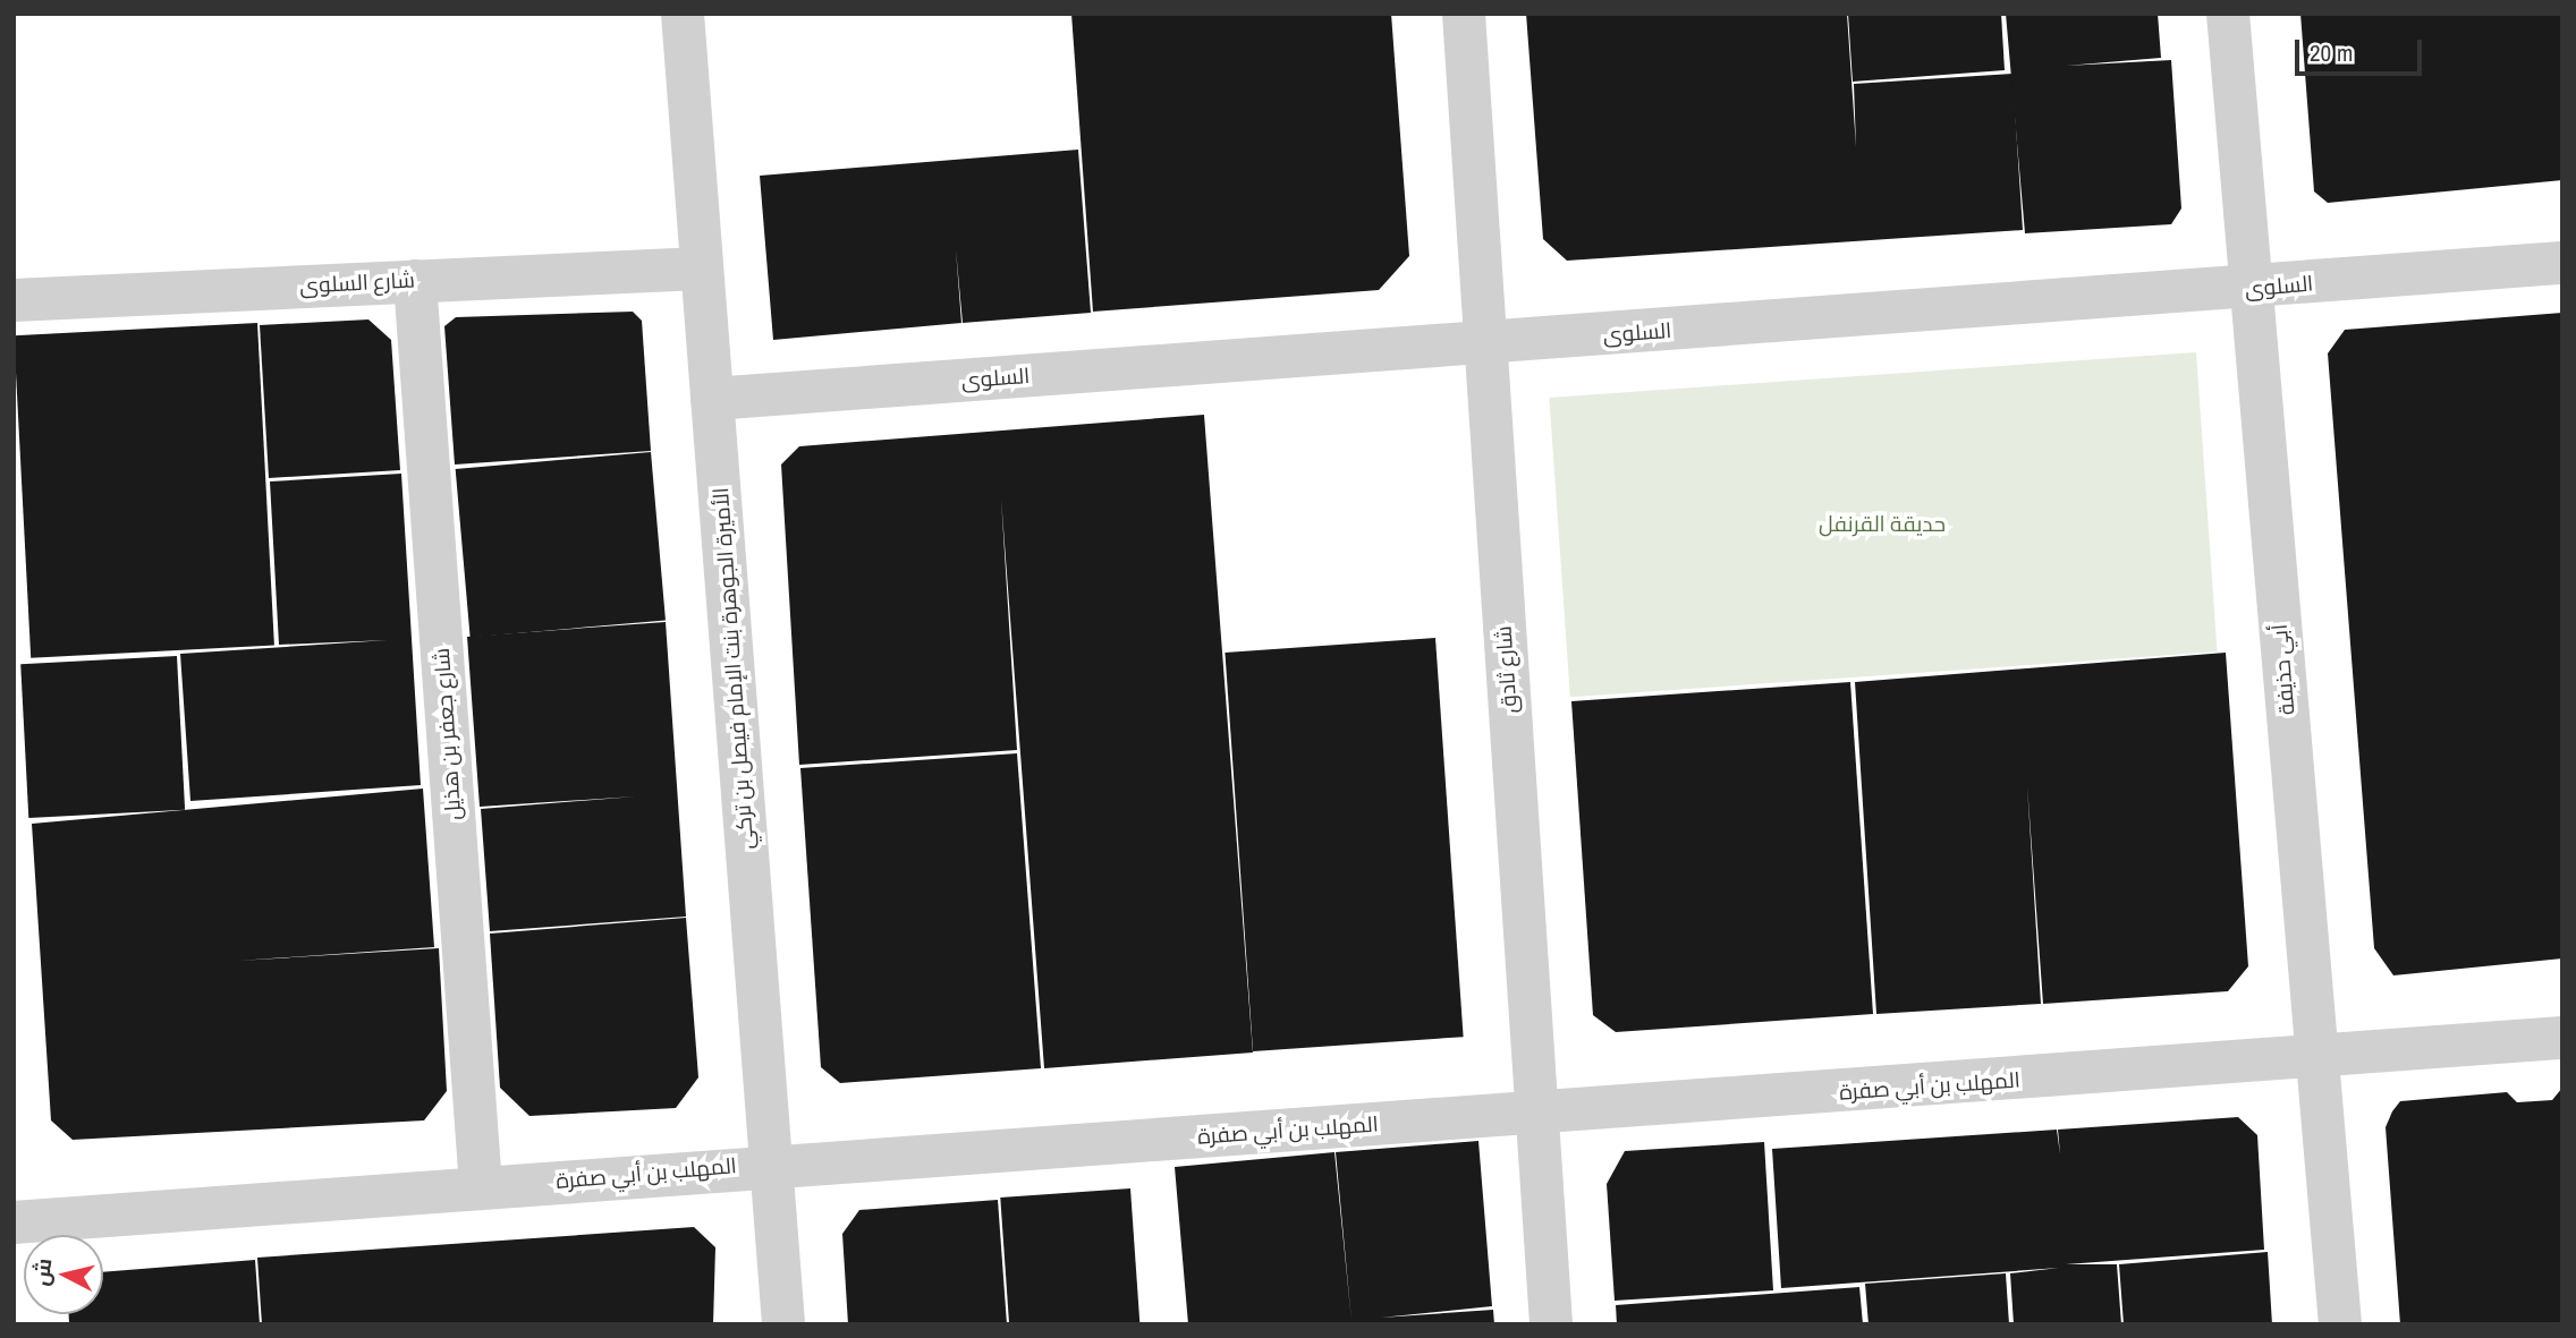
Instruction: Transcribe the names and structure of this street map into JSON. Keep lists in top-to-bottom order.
{
  "streets": {
    "street": [
      "شارع السلوى",
      "السلوى",
      "الأميرة الجوهرة بنت الإمام فيصل بن تركي",
      "شارع ثادق",
      "أبي حذيفة",
      "شارع جعفر بن هذيل",
      "المهلب بن أبي صفرة"
    ]
  },
  "crossings": [
    ["شارع السلوى", "الأميرة الجوهرة بنت الإمام فيصل بن تركي"],
    ["شارع السلوى", "شارع جعفر بن هذيل"],
    ["السلوى", "الأميرة الجوهرة بنت الإمام فيصل بن تركي"],
    ["السلوى", "شارع ثادق"],
    ["السلوى", "أبي حذيفة"],
    ["الأميرة الجوهرة بنت الإمام فيصل بن تركي", "المهلب بن أبي صفرة"],
    ["شارع ثادق", "المهلب بن أبي صفرة"],
    ["أبي حذيفة", "المهلب بن أبي صفرة"],
    ["شارع جعفر بن هذيل", "المهلب بن أبي صفرة"]
  ],
  "parks": ["حديقة القرنفل"],
  "scale_bar": "20 m",
  "north": "left"
}
